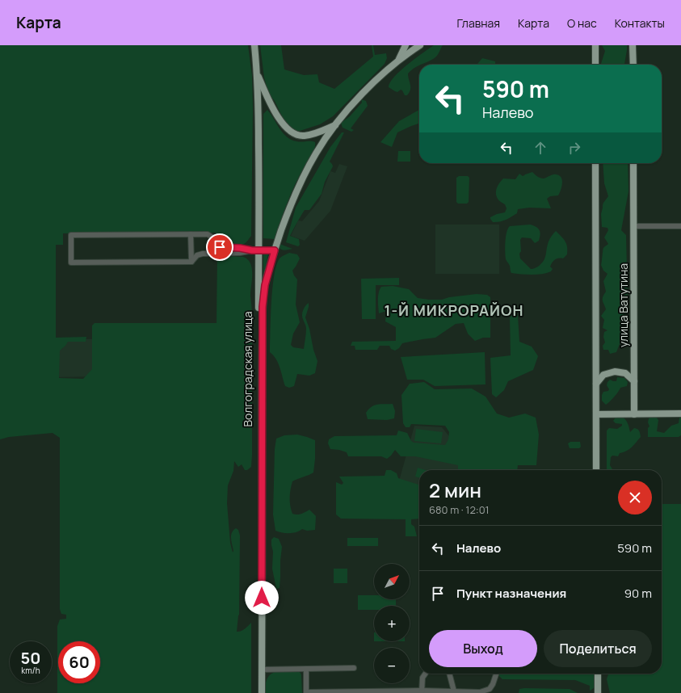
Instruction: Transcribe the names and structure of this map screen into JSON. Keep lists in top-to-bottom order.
{
  "streets": {
    "main road": ["улица Ватутина", "Волгоградская улица"]
  },
  "districts": ["1-Й МИКРОРАЙОН"],
  "north": "top right",
  "page": {
    "header": "Карта",
    "nav": [
      "Главная",
      "Карта",
      "О нас",
      "Контакты"
    ],
    "turn": ["590 m", "Налево"],
    "heading": ["2 мин", "680 m · 12:01"],
    "list": [
      {
        "name": "Налево",
        "value": "590 m"
      },
      {
        "name": "Пункт назначения",
        "value": "90 m"
      }
    ],
    "map_buttons": ["+", "−"],
    "buttons": ["Выход", "Поделиться"],
    "speed": "50 km/h",
    "limit": "60"
  }
}
